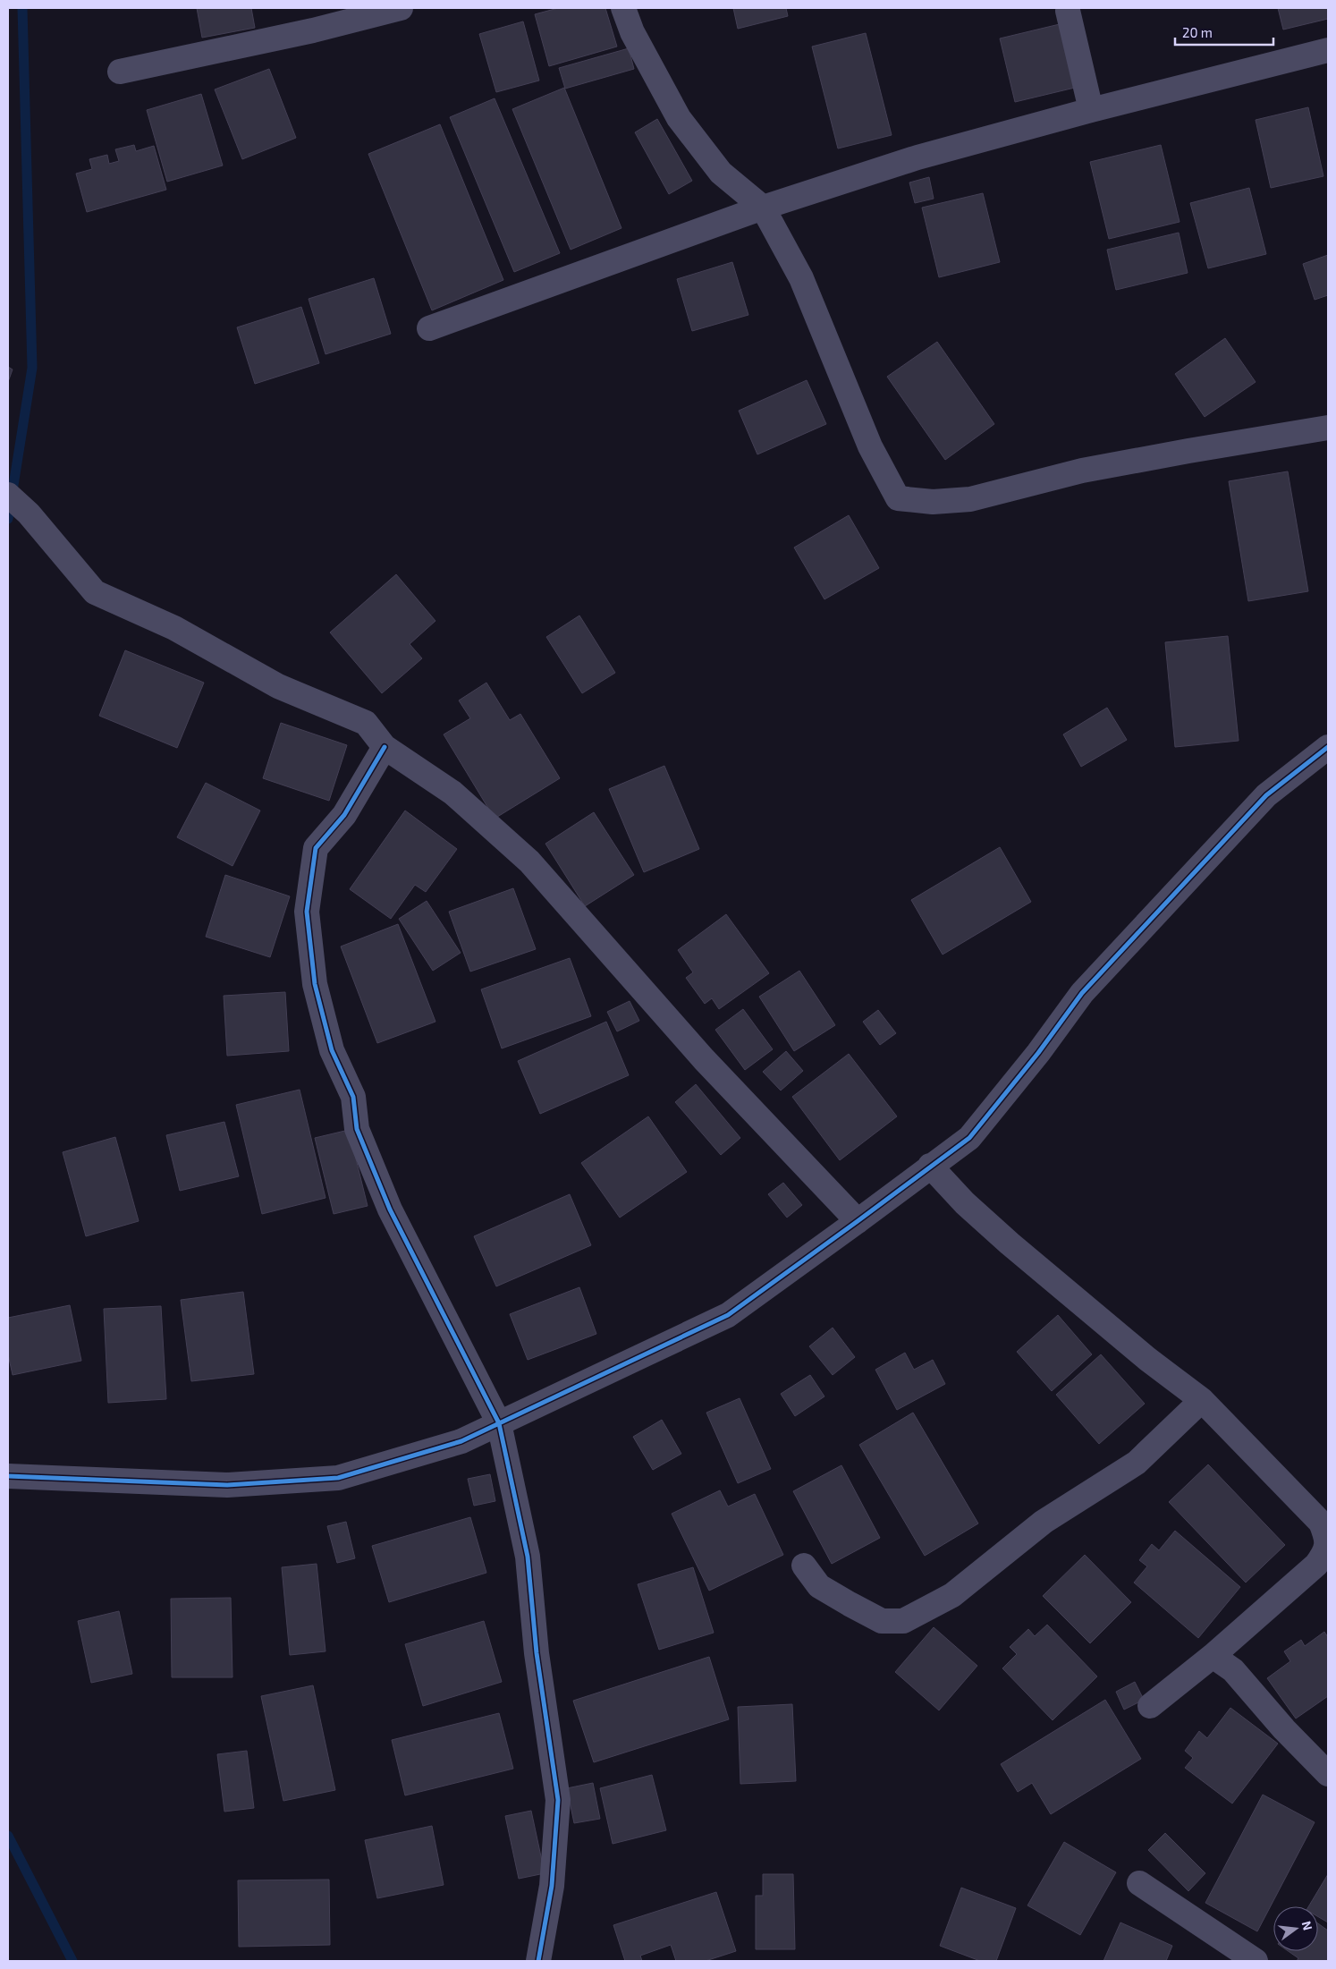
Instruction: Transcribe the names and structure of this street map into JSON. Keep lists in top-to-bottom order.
{
  "scale_bar": "20 m",
  "north": "right"
}
